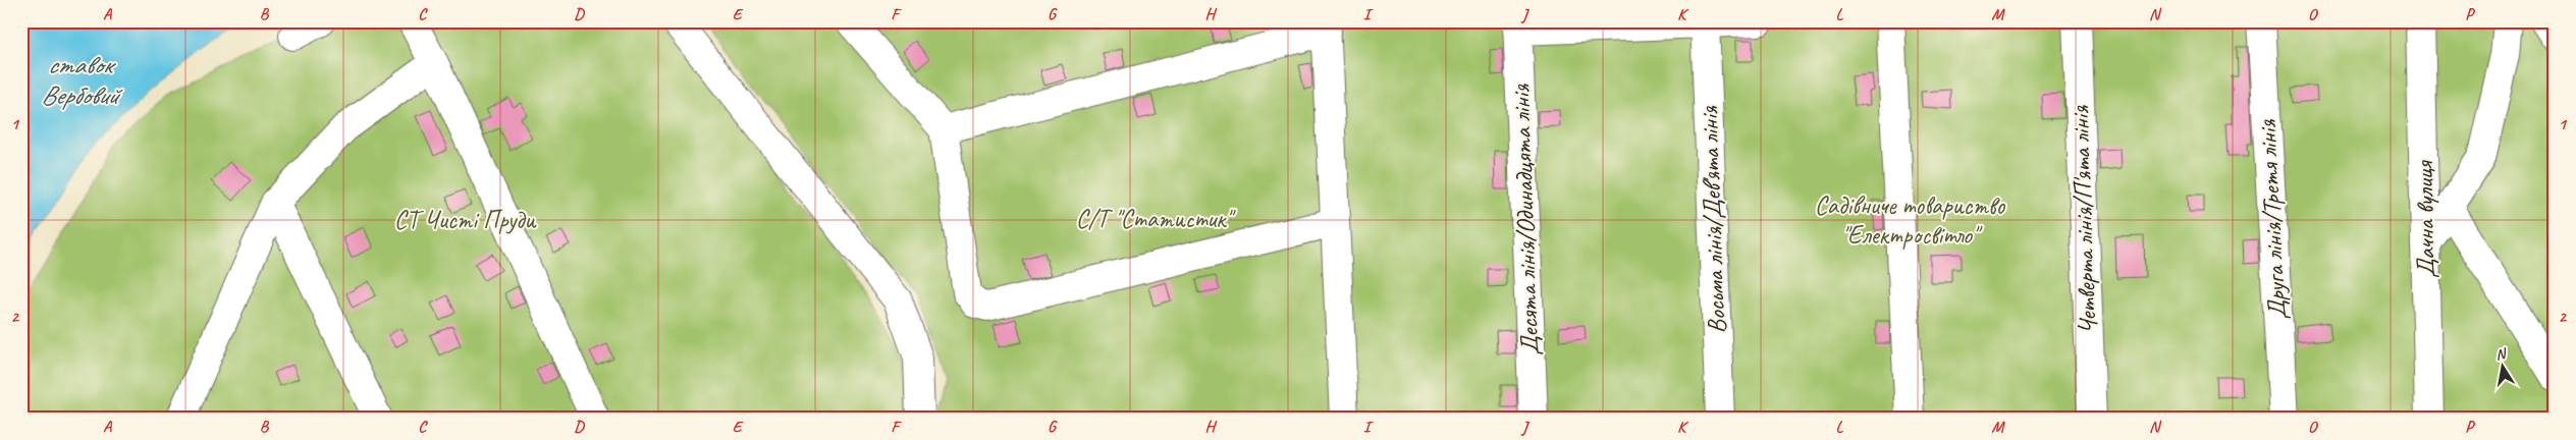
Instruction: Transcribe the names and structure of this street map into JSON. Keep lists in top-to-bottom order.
{
  "streets": {
    "street": [
      "Десята лінія/Одинадцята лінія",
      "Восьма лінія/Дев'ята лінія",
      "Четверта лінія/П'ята лінія",
      "Друга лінія/Третя лінія",
      "Дачна вулиця"
    ]
  },
  "water": ["ставок Вербовий"],
  "parks": ["Садівниче товариство \"Електросвітло\"", "С/Т \"Статистик\"", "СТ Чисті Пруди"],
  "north": "top",
  "grid": {
    "columns": [
      "A",
      "B",
      "C",
      "D",
      "E",
      "F",
      "G",
      "H",
      "I",
      "J",
      "K",
      "L",
      "M",
      "N",
      "O",
      "P"
    ],
    "rows": ["1", "2"]
  }
}
